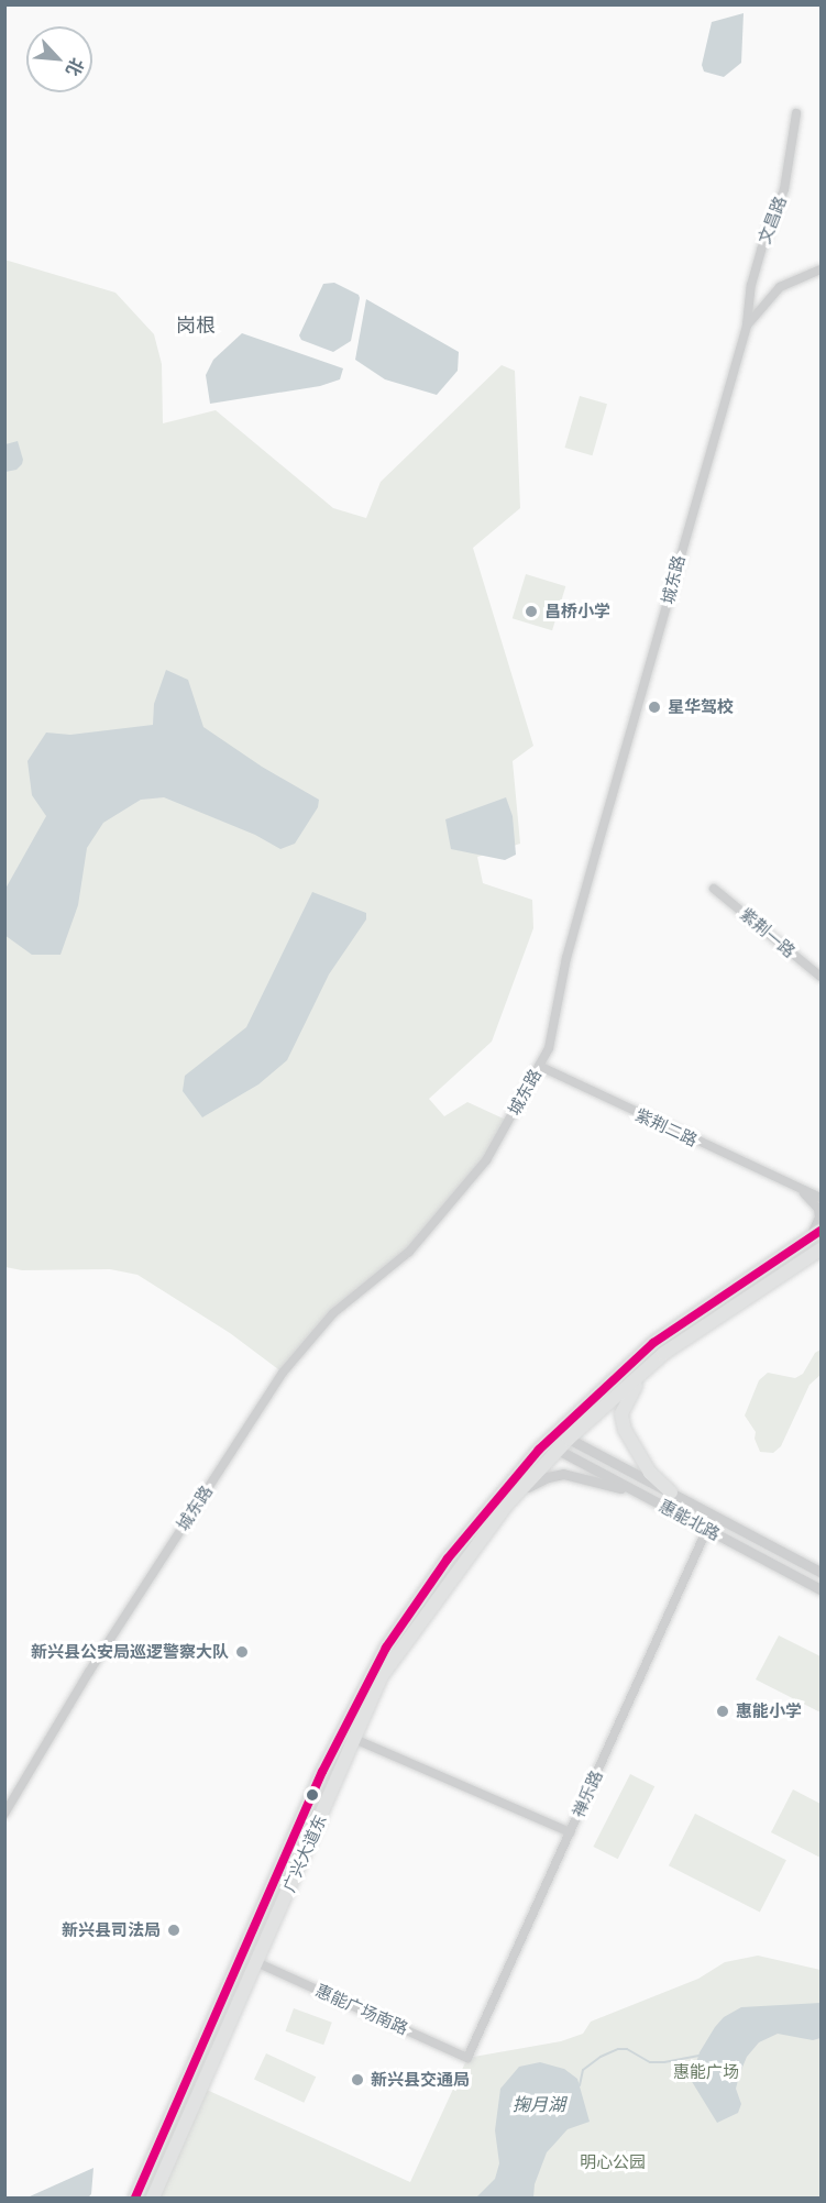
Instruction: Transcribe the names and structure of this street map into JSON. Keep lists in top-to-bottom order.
{
  "streets": {
    "highway": ["广兴大道东"],
    "street": [
      "文昌路",
      "城东路",
      "紫荆一路",
      "紫荆二路",
      "惠能北路",
      "禅乐路",
      "惠能广场南路"
    ]
  },
  "crossings": [
    ["文昌路", "城东路"],
    ["城东路", "紫荆二路"],
    ["紫荆二路", "广兴大道东"],
    ["惠能北路", "禅乐路"],
    ["惠能北路", "广兴大道东"],
    ["禅乐路", "惠能广场南路"],
    ["广兴大道东", "惠能广场南路"]
  ],
  "districts": ["岗根"],
  "water": ["掬月湖"],
  "parks": ["惠能广场", "明心公园"],
  "places": [
    "昌桥小学",
    "星华驾校",
    "新兴县公安局巡逻警察大队",
    "惠能小学",
    "新兴县司法局",
    "新兴县交通局"
  ],
  "north": "bottom right"
}
